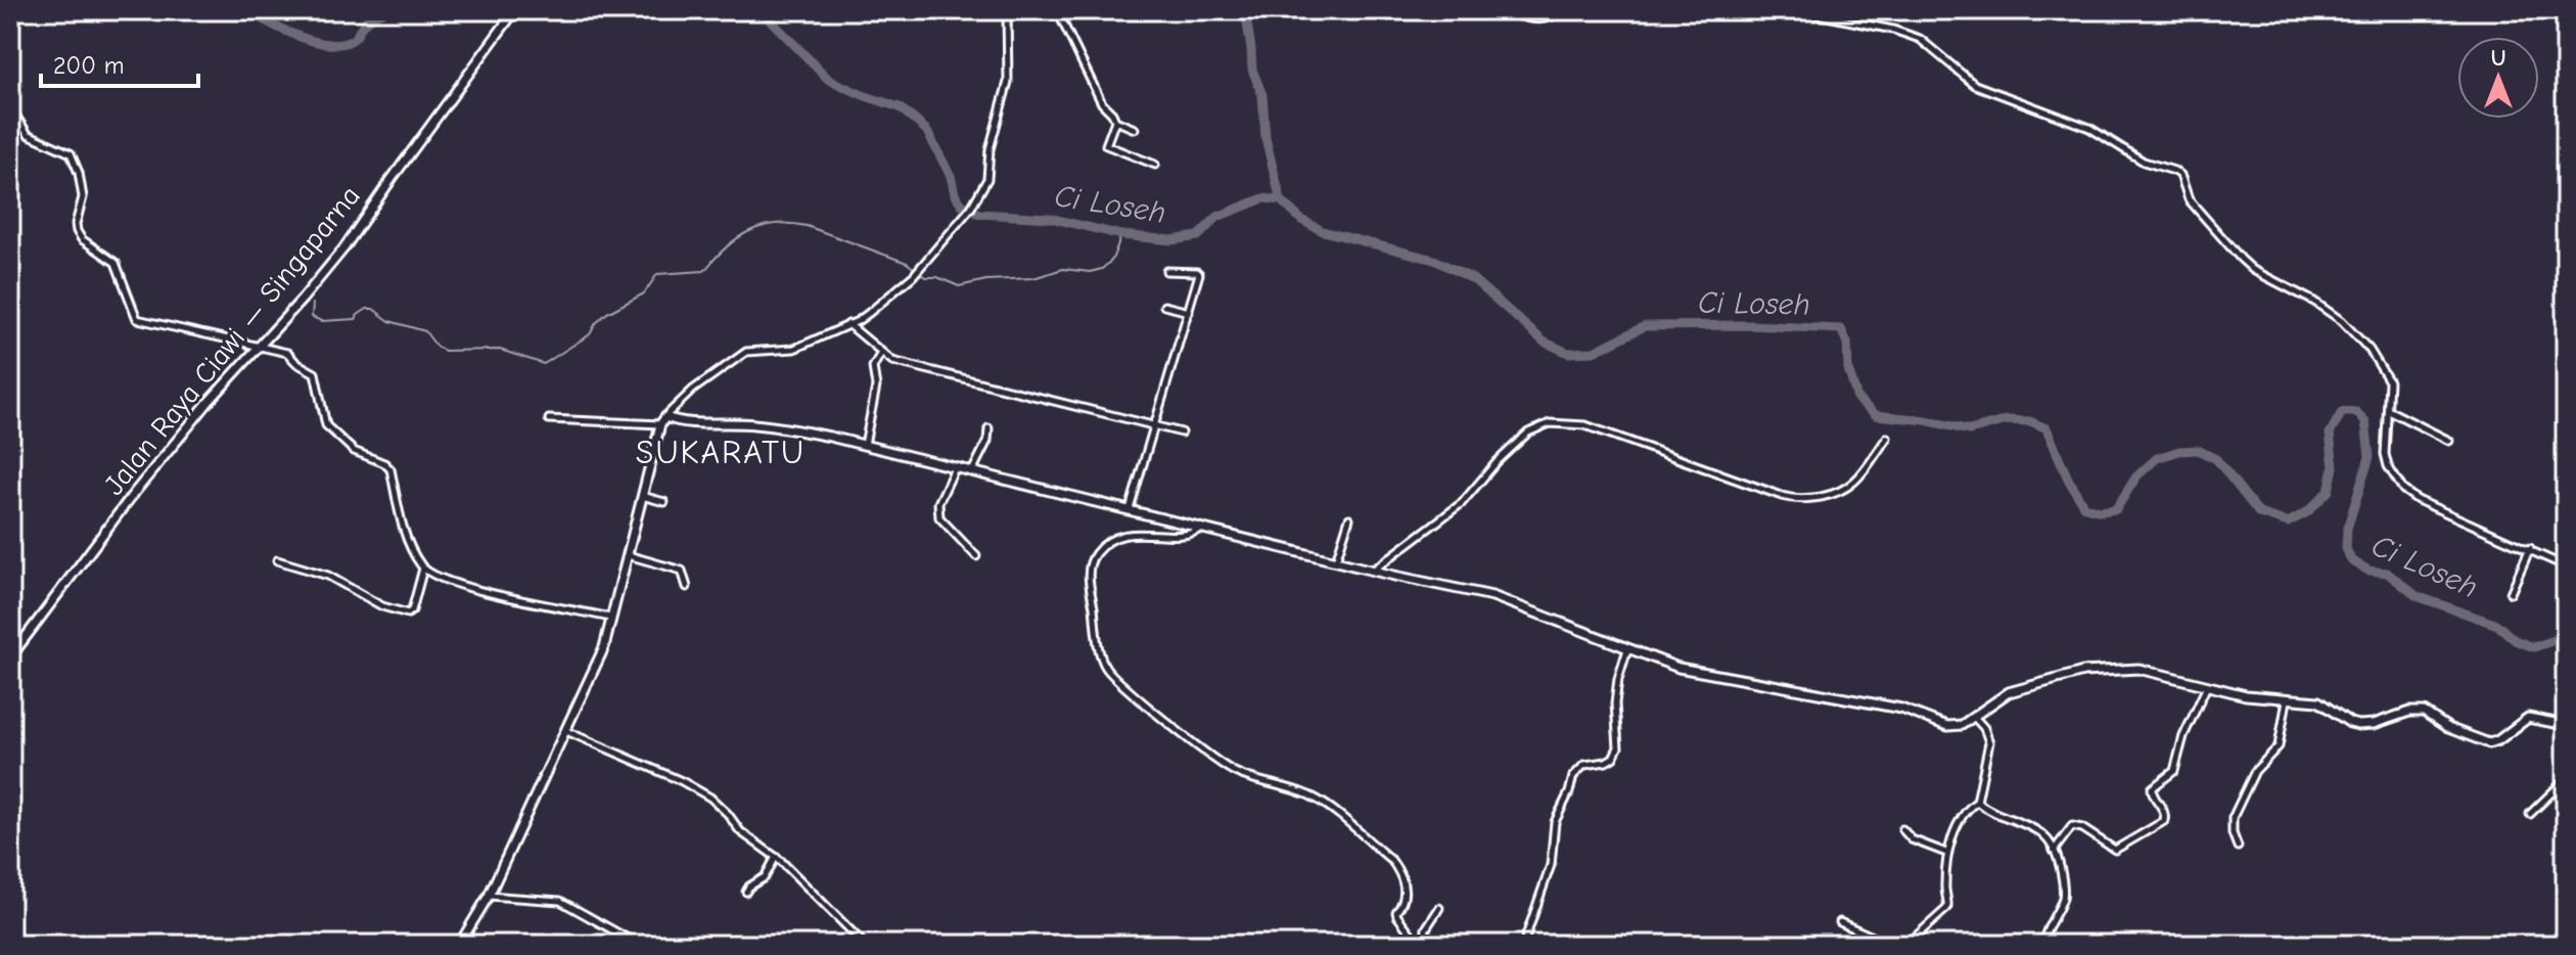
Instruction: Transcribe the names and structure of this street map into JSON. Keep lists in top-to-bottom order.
{
  "streets": {
    "street": ["Jalan Raya Ciawi — Singaparna"]
  },
  "districts": ["SUKARATU"],
  "water": ["Ci Loseh"],
  "scale_bar": "200 m",
  "north": "top"
}
